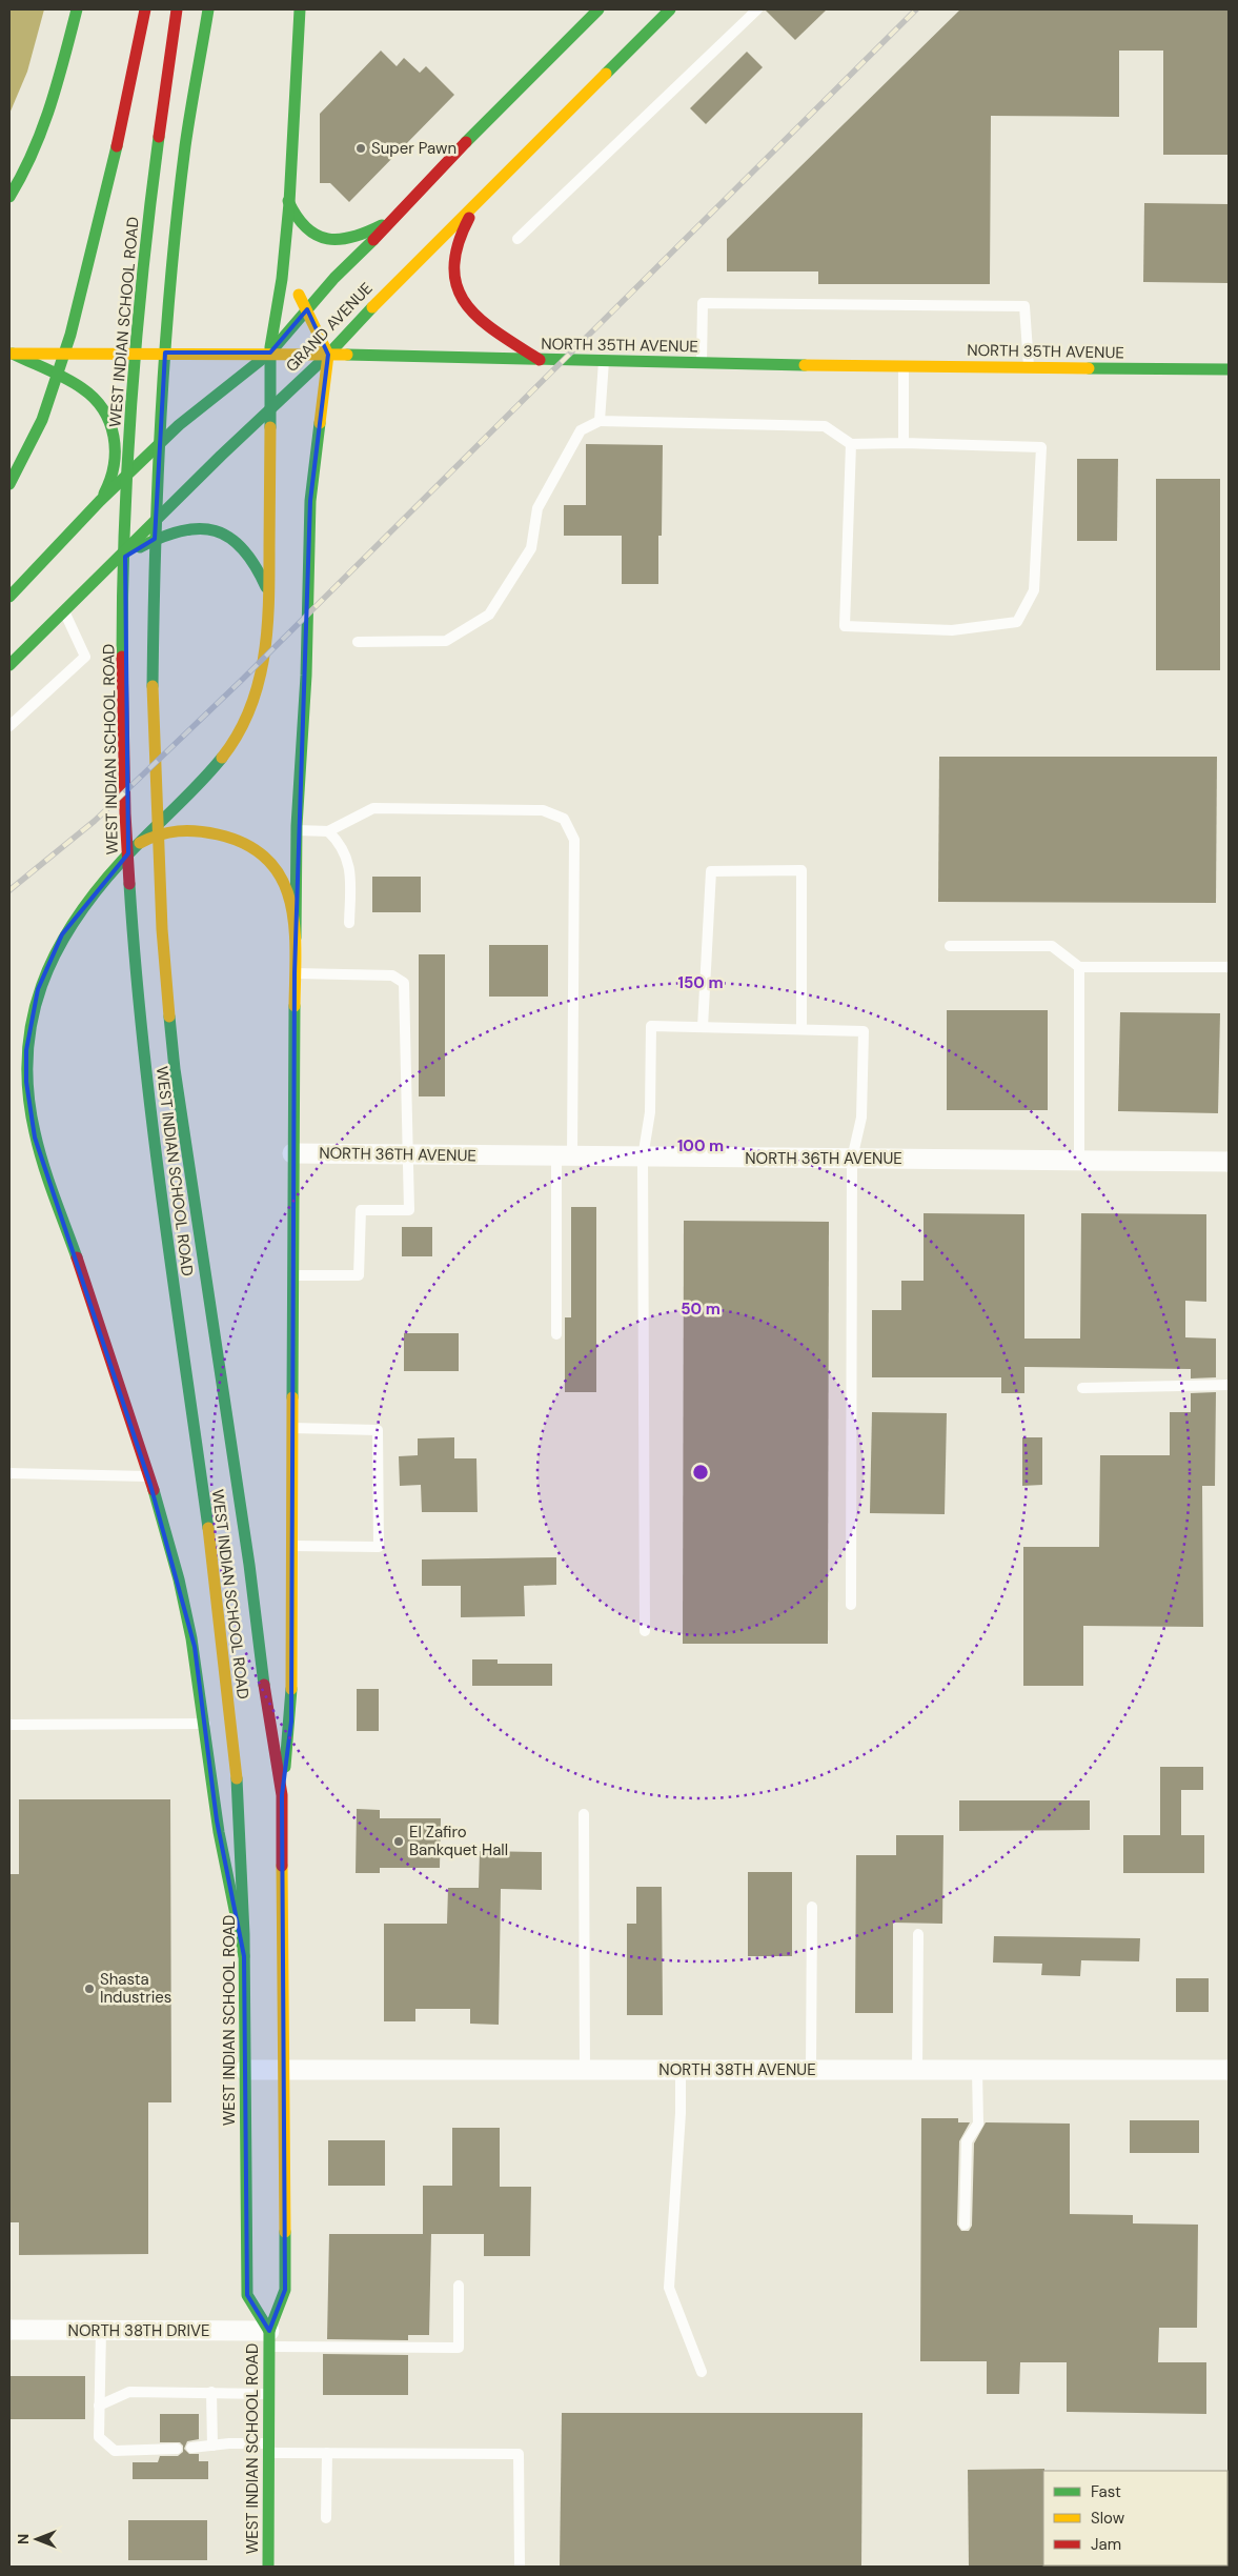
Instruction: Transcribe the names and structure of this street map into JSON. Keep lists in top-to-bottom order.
{
  "streets": {
    "main road": ["WEST INDIAN SCHOOL ROAD", "GRAND AVENUE", "NORTH 35TH AVENUE"],
    "street": ["NORTH 36TH AVENUE", "NORTH 38TH AVENUE", "NORTH 38TH DRIVE"]
  },
  "crossings": [
    ["WEST INDIAN SCHOOL ROAD", "NORTH 38TH AVENUE"],
    ["WEST INDIAN SCHOOL ROAD", "NORTH 38TH DRIVE"],
    ["GRAND AVENUE", "NORTH 35TH AVENUE"]
  ],
  "places": ["Super Pawn", "El Zafiro Bankquet Hall", "Shasta Industries"],
  "legend": ["Fast", "Slow", "Jam"],
  "north": "left",
  "rings": ["150 m", "100 m", "50 m"]
}
